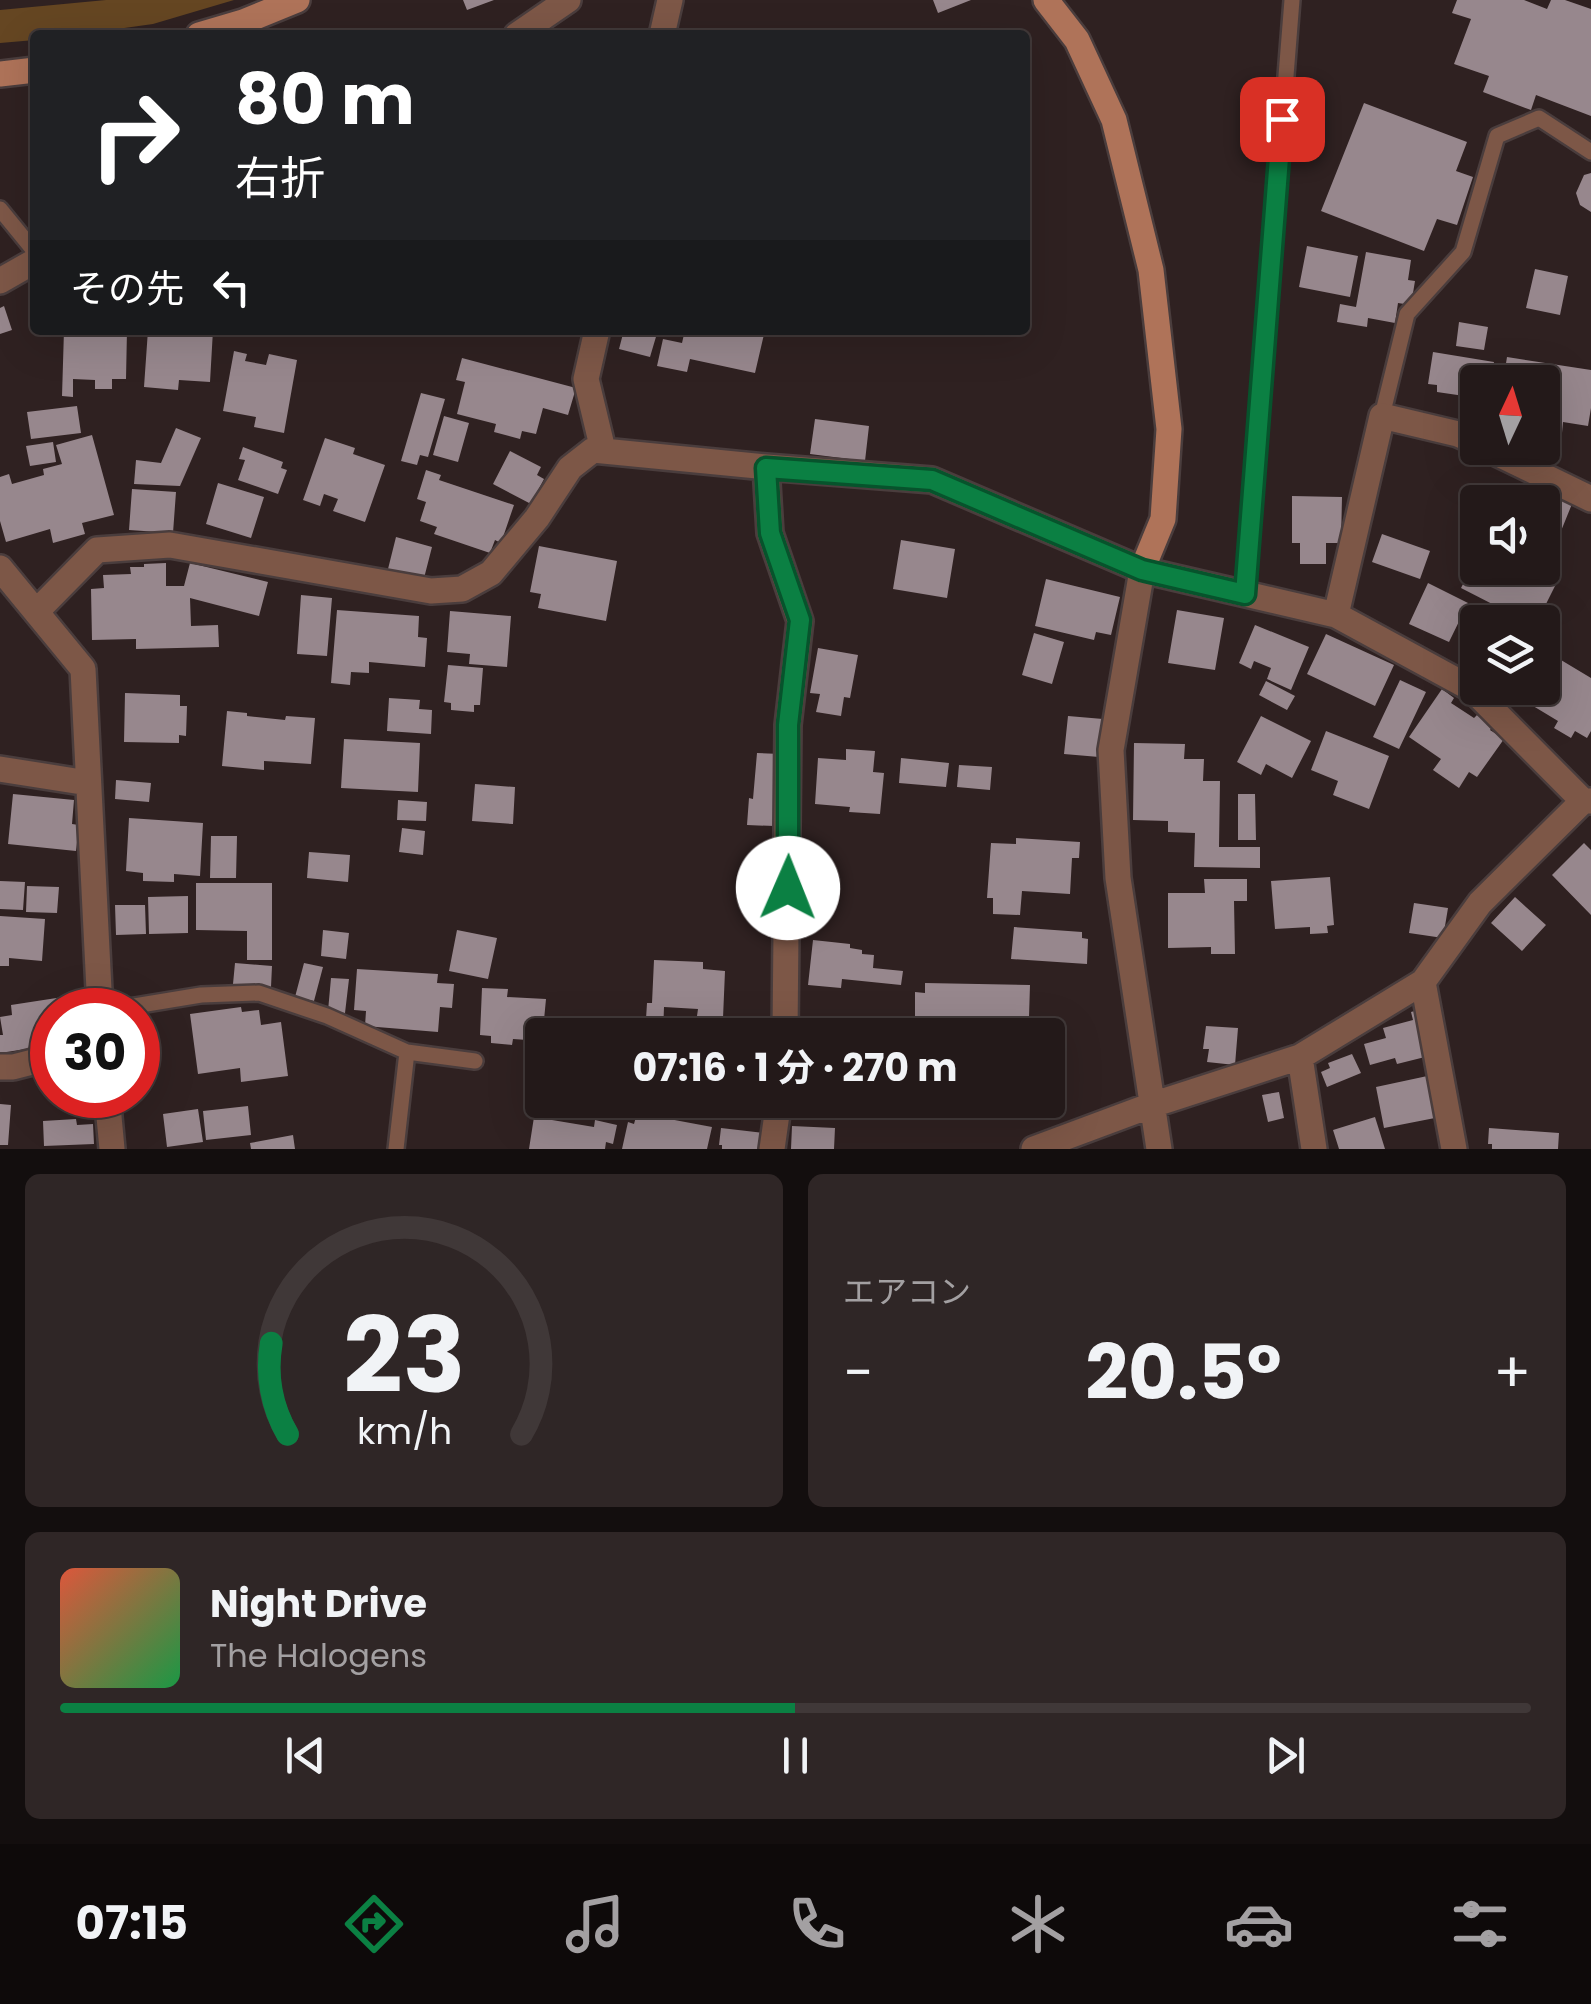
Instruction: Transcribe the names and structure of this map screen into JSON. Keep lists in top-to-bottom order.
{
  "north": "top",
  "page": {
    "turn": ["80 m", "右折"],
    "then": "その先",
    "limit": "30",
    "trip": "07:16 · 1 分 · 270 m",
    "tile": "エアコン",
    "heat": ["−", "20.5°", "+"],
    "song": ["Night Drive", "The Halogens"],
    "tabs": "07:15",
    "gauge": ["23", "km/h"]
  }
}
